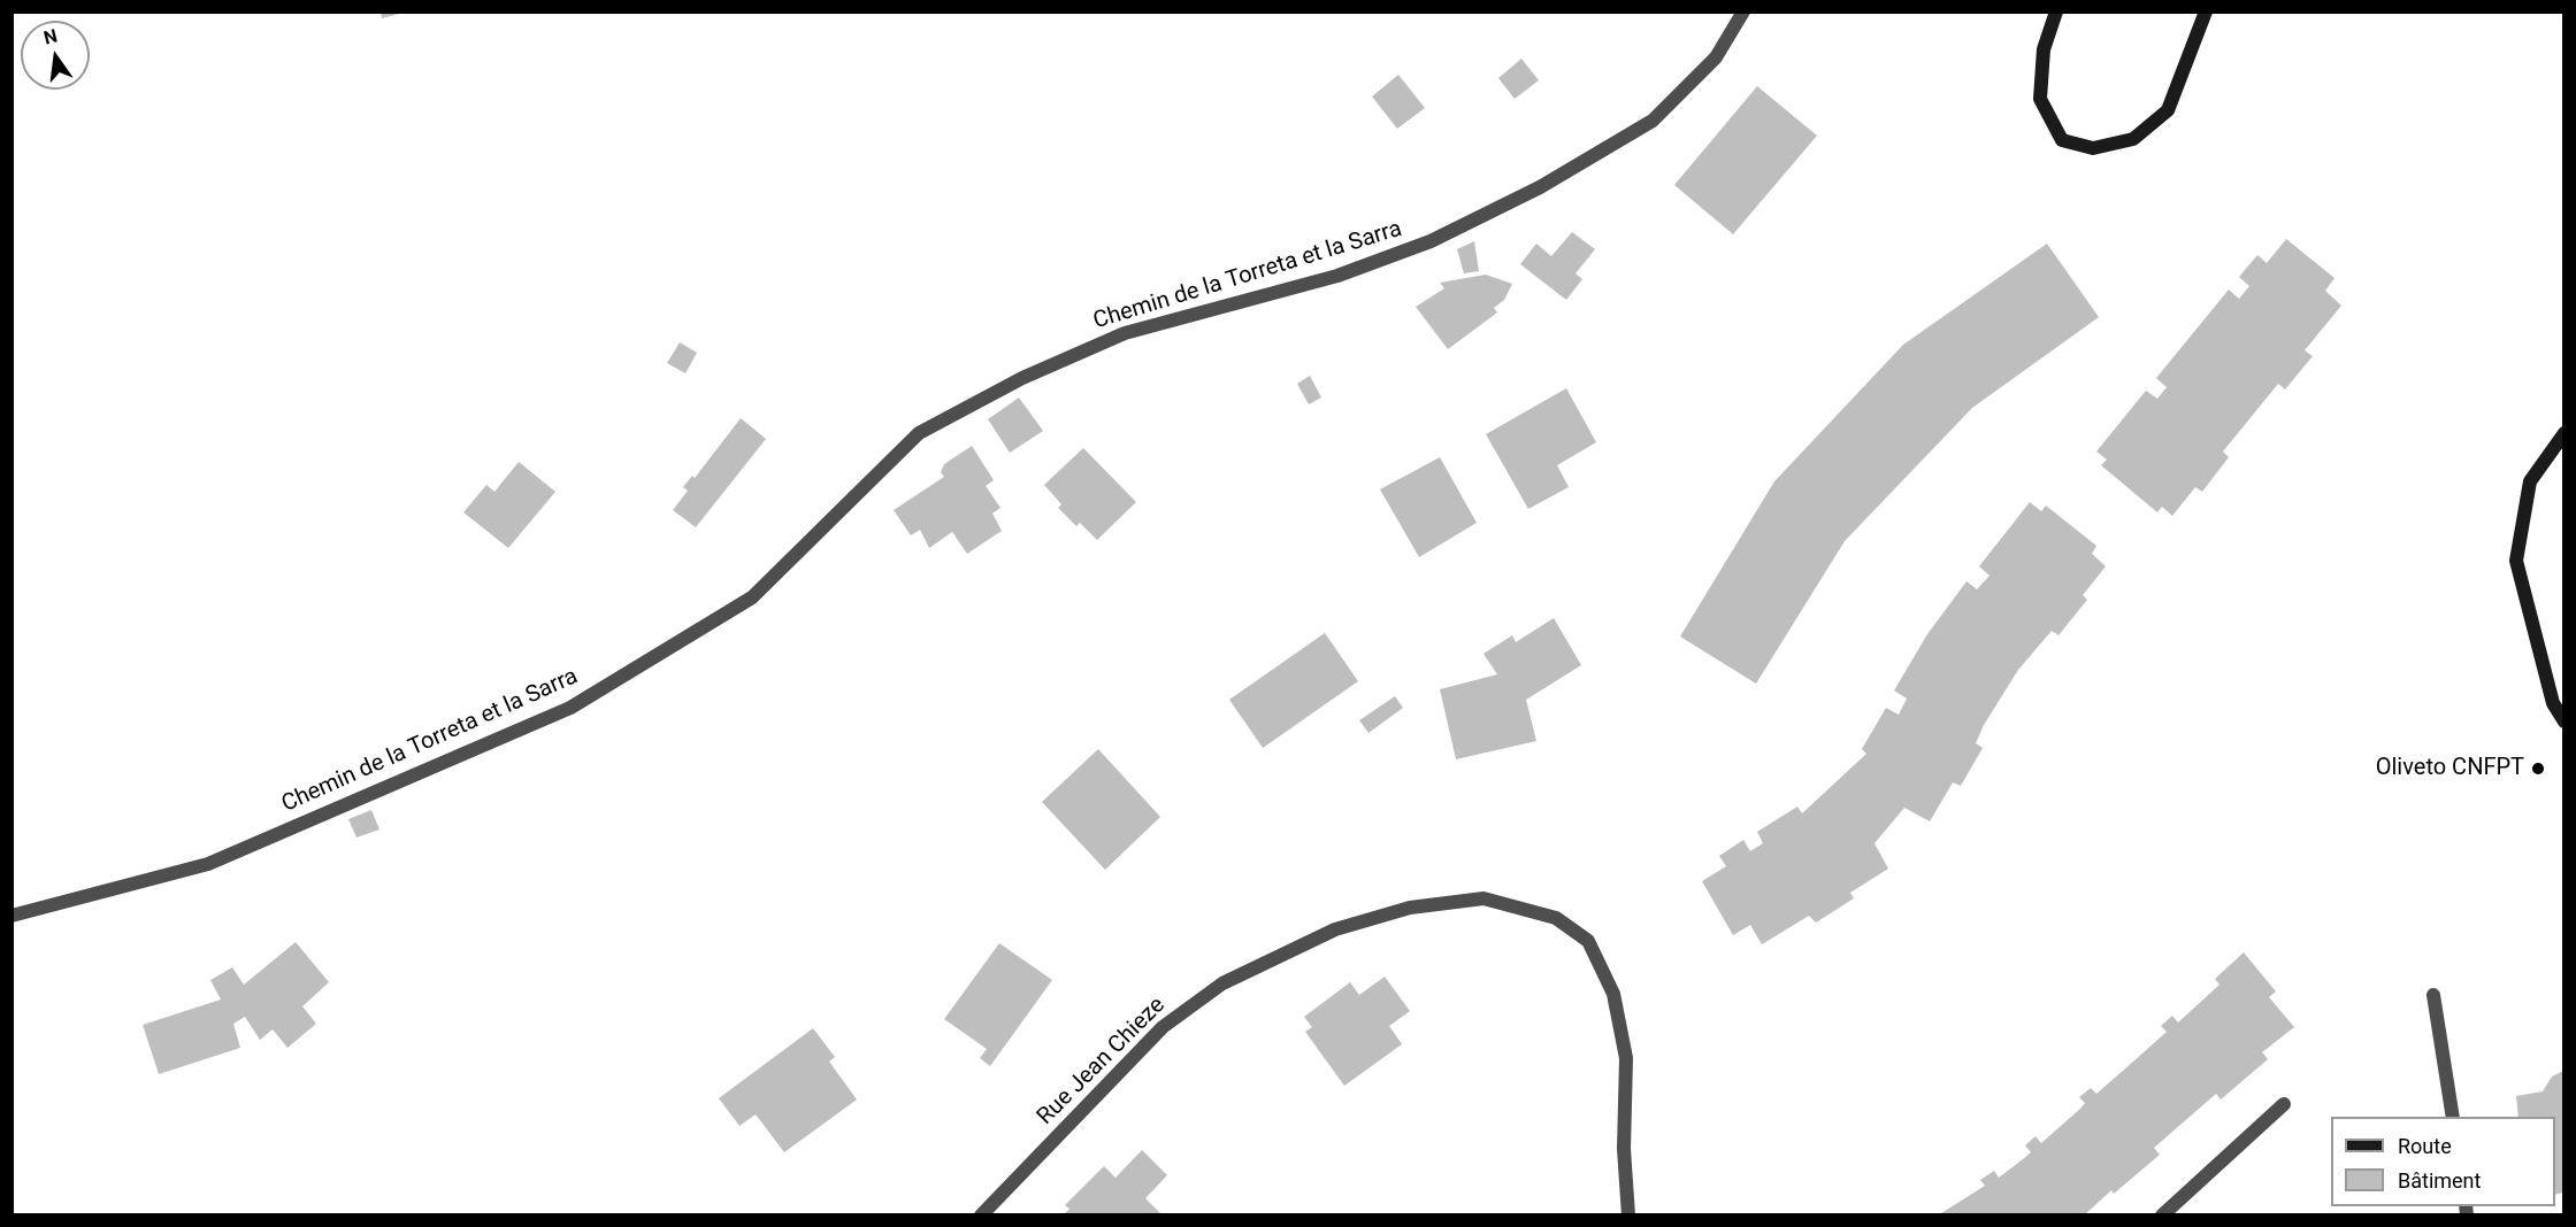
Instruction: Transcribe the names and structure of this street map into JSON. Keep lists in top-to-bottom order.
{
  "streets": {
    "street": ["Chemin de la Torreta et la Sarra", "Rue Jean Chieze"]
  },
  "places": ["Oliveto CNFPT"],
  "legend": ["Route", "Bâtiment"],
  "north": "top"
}
